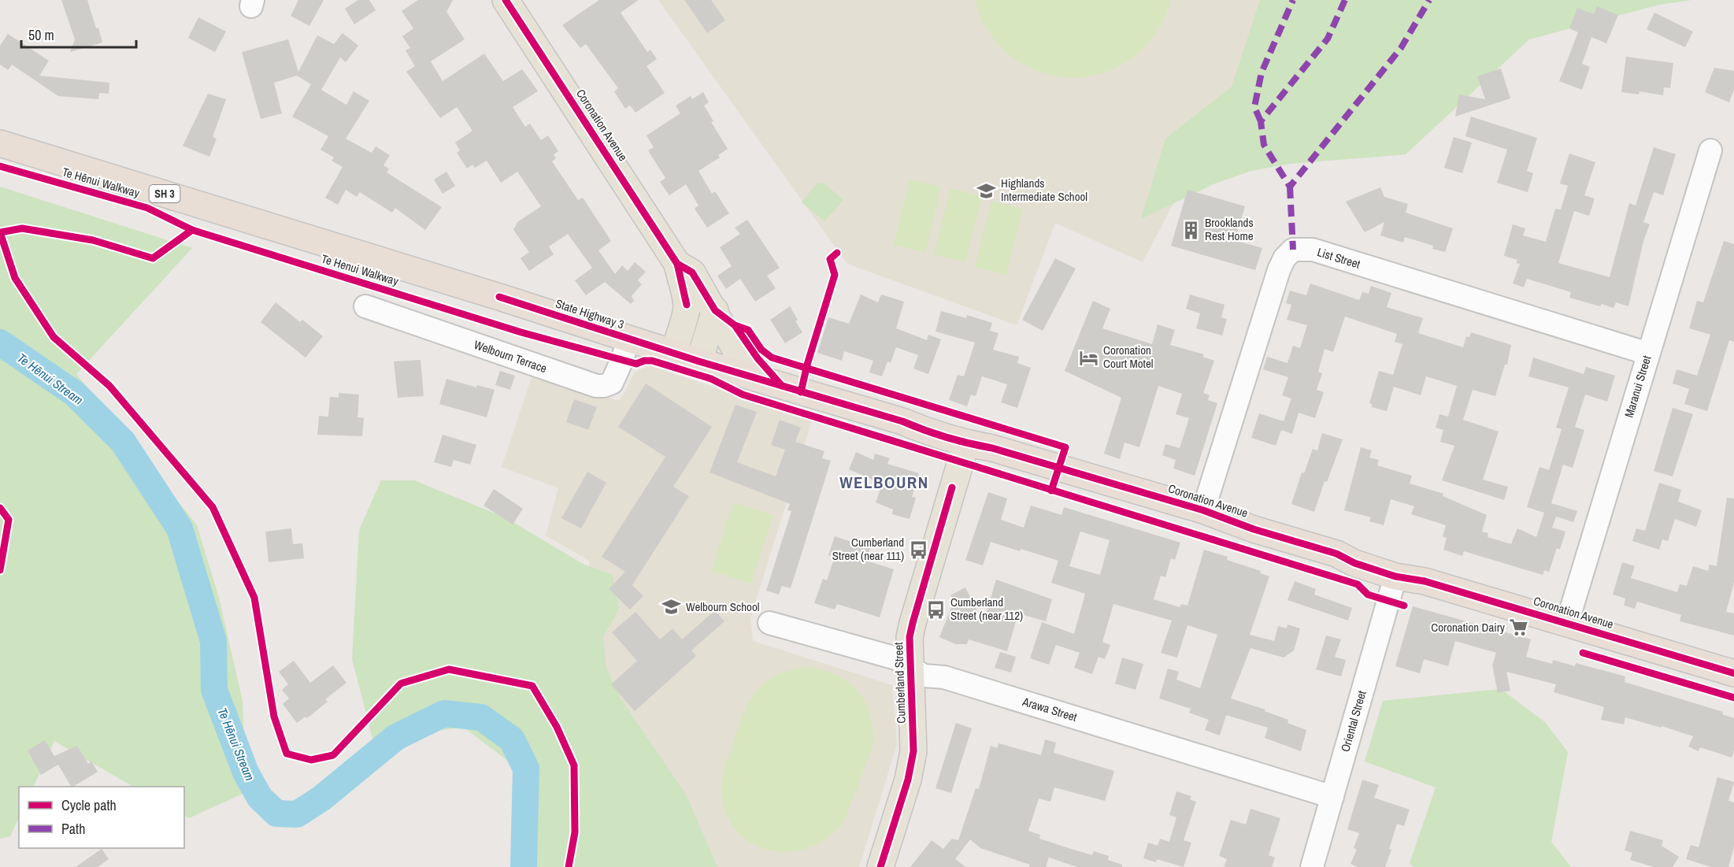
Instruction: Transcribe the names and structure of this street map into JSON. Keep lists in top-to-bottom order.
{
  "streets": {
    "highway": ["Coronation Avenue", "SH 3", "State Highway 3"],
    "main road": ["Cumberland Street"],
    "street": [
      "List Street",
      "Welbourn Terrace",
      "Maranui Street",
      "Arawa Street",
      "Oriental Street"
    ],
    "cycle path": ["Te Hēnui Walkway"]
  },
  "crossings": [
    ["Coronation Avenue", "List Street"],
    ["Coronation Avenue", "State Highway 3"],
    ["Coronation Avenue", "Maranui Street"],
    ["Coronation Avenue", "Cumberland Street"],
    ["Coronation Avenue", "Oriental Street"],
    ["List Street", "Maranui Street"],
    ["State Highway 3", "Welbourn Terrace"],
    ["Cumberland Street", "Arawa Street"],
    ["Arawa Street", "Oriental Street"]
  ],
  "districts": ["WELBOURN"],
  "water": ["Te Hēnui Stream"],
  "places": {
    "school or university": ["Highlands Intermediate School", "Welbourn School"],
    "building": ["Brooklands Rest Home"],
    "hotel": ["Coronation Court Motel"],
    "bus stop": ["Cumberland Street (near 111)", "Cumberland Street (near 112)"],
    "supermarket": ["Coronation Dairy"]
  },
  "legend": ["Cycle path", "Path"],
  "scale_bar": "50 m"
}
